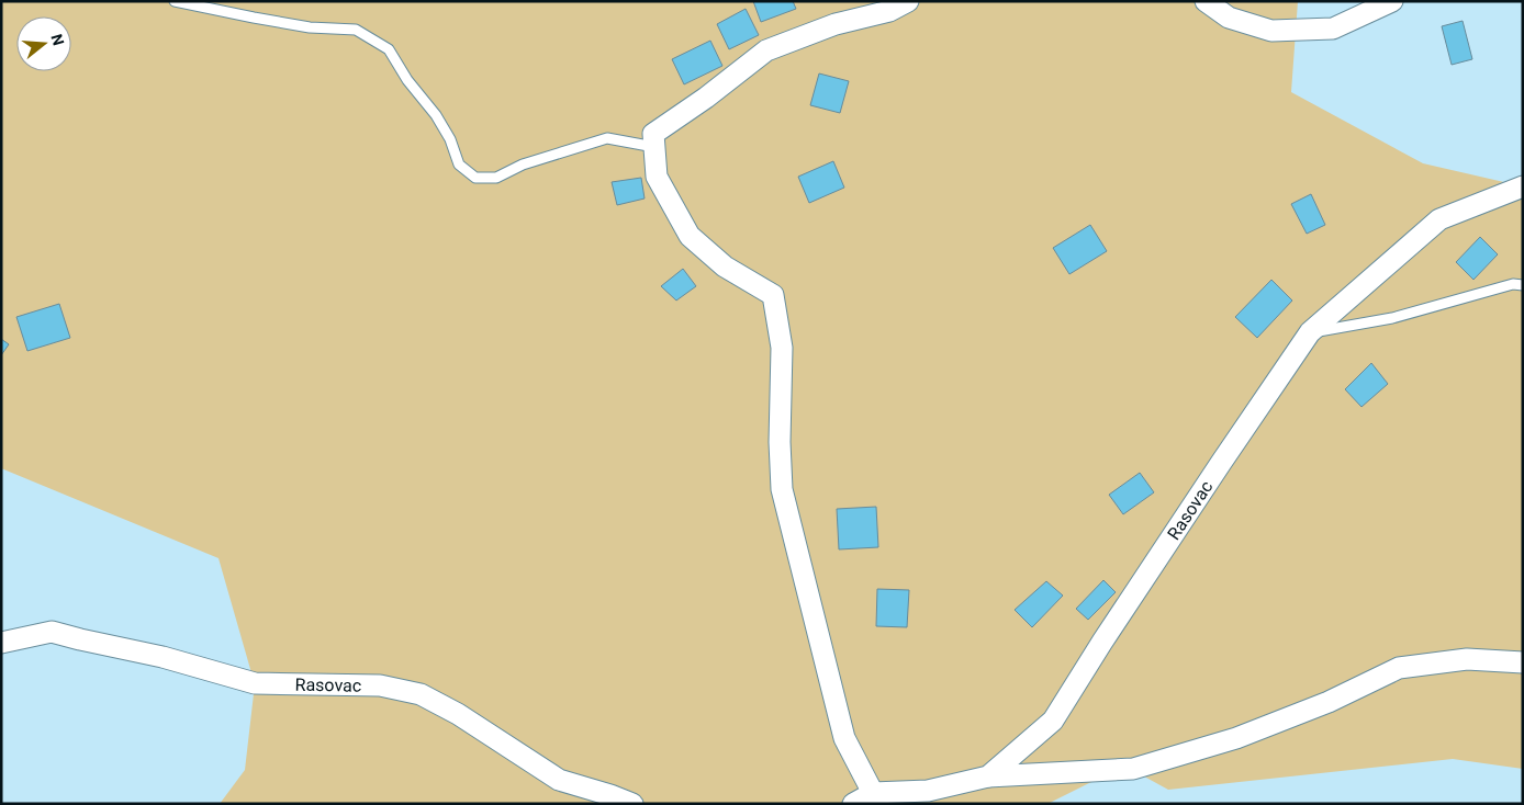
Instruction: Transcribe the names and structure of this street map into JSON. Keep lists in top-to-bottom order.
{
  "streets": {
    "street": ["Rasovac"]
  },
  "north": "right"
}
